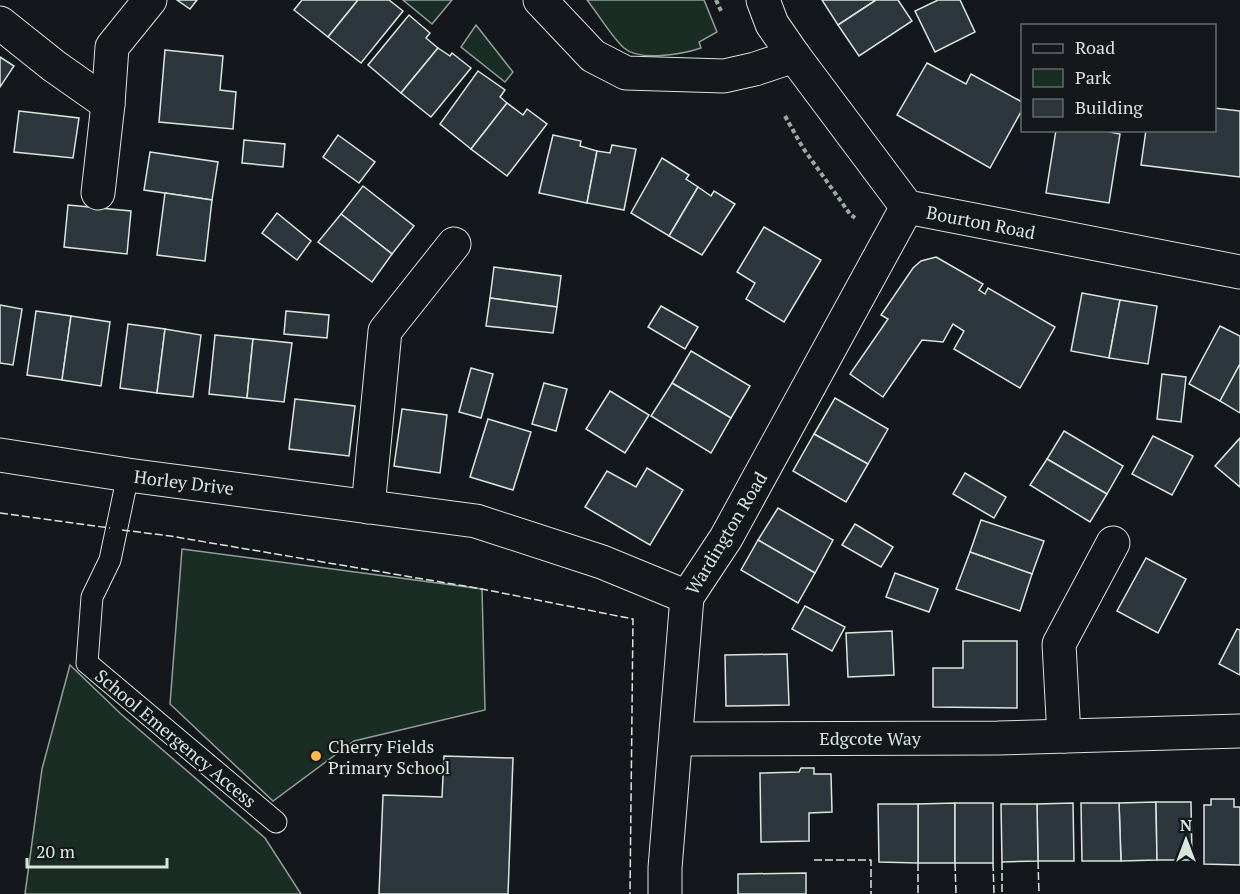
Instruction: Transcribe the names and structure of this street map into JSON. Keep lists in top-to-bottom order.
{
  "streets": {
    "street": [
      "Bourton Road",
      "Horley Drive",
      "Wardington Road",
      "Edgcote Way"
    ],
    "lane": ["School Emergency Access"]
  },
  "crossings": [
    ["Bourton Road", "Wardington Road"],
    ["Horley Drive", "Wardington Road"],
    ["Horley Drive", "School Emergency Access"],
    ["Wardington Road", "Edgcote Way"]
  ],
  "places": ["Cherry Fields Primary School"],
  "legend": ["Road", "Park", "Building"],
  "scale_bar": "20 m",
  "north": "top"
}
